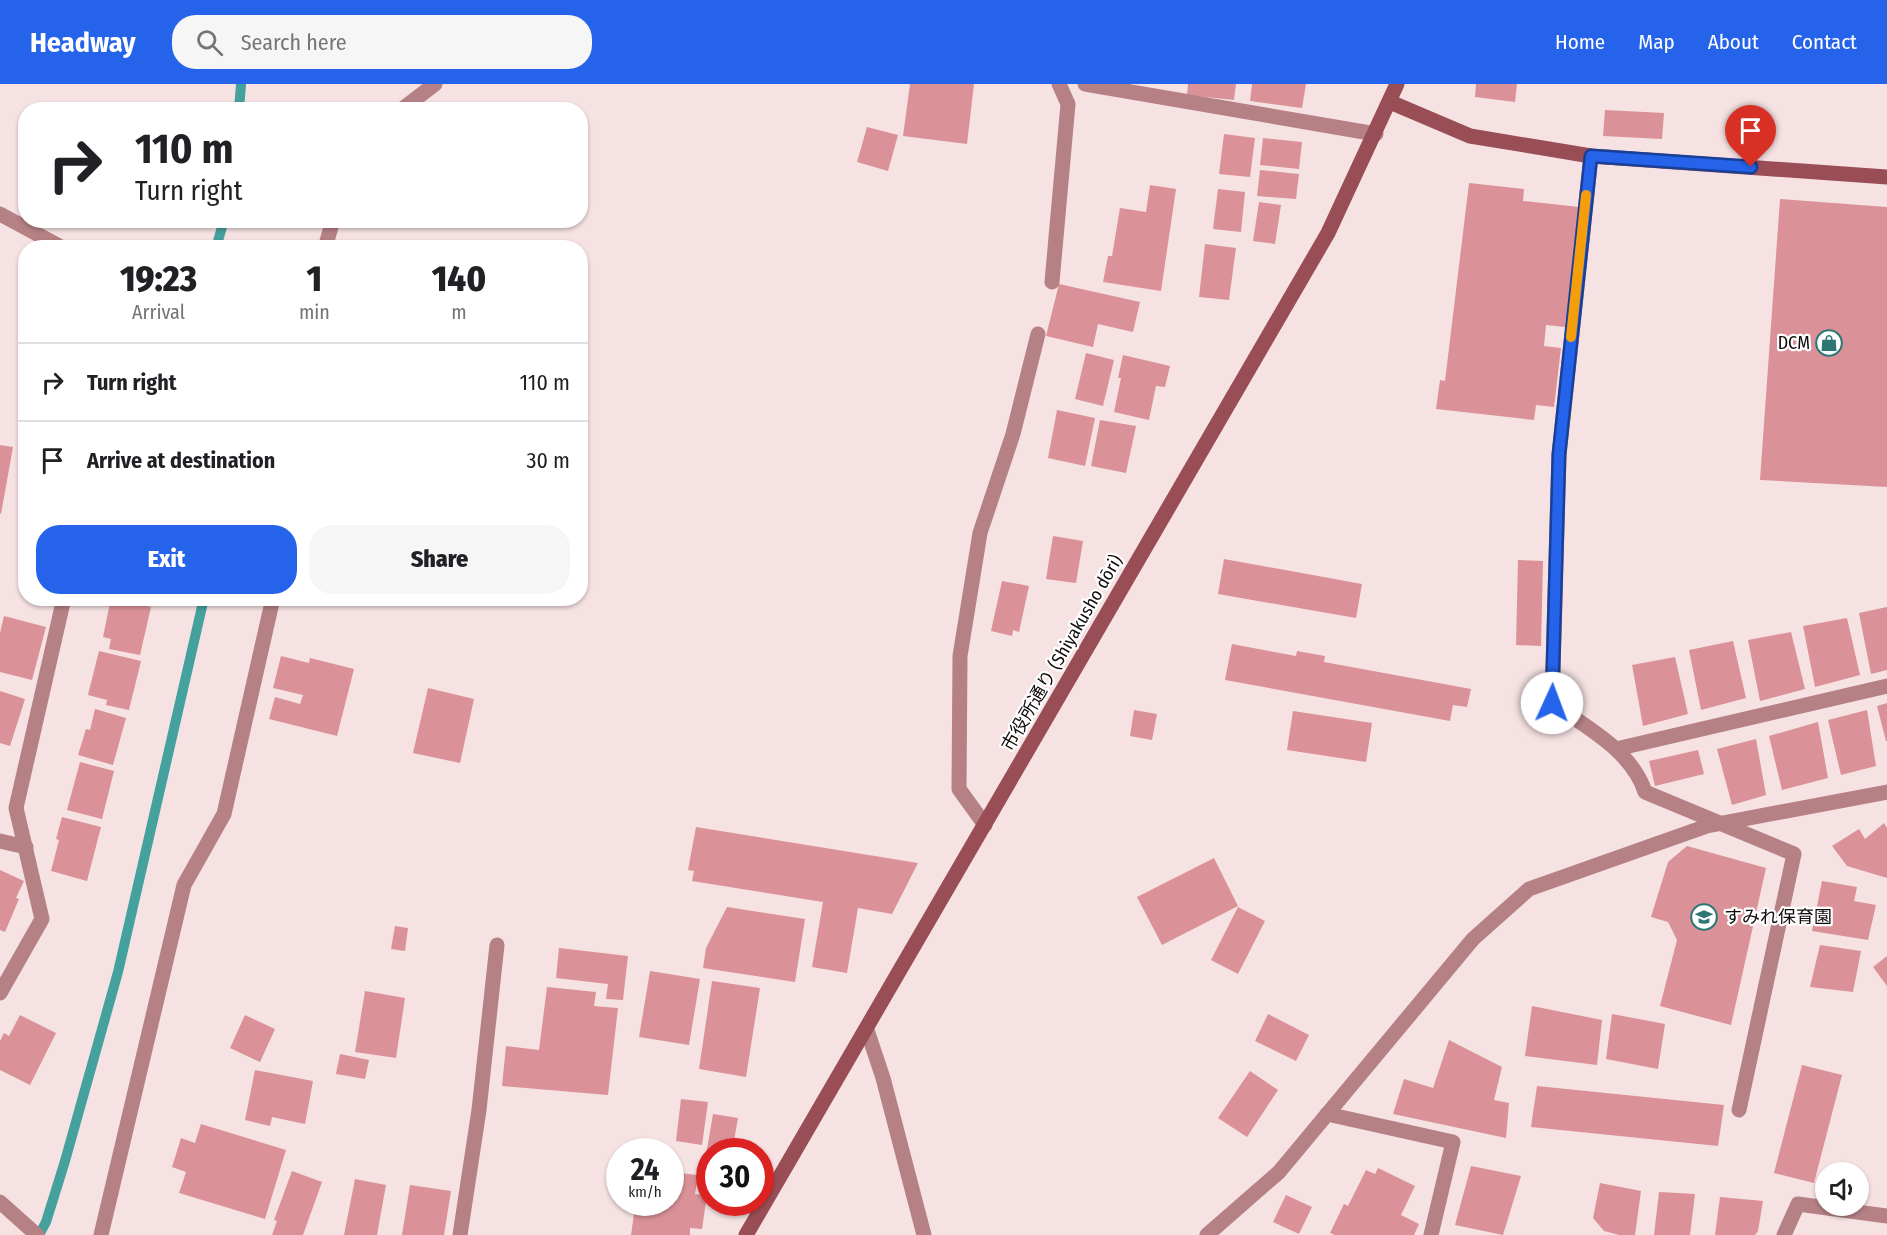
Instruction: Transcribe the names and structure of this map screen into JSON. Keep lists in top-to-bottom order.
{
  "streets": {
    "street": ["市役所通り (Shiyakusho dōri)"]
  },
  "places": {
    "shop": ["DCM"],
    "school or university": ["すみれ保育園"]
  },
  "page": {
    "header": "Headway",
    "search": "Search here",
    "nav": [
      "Home",
      "Map",
      "About",
      "Contact"
    ],
    "turn": ["110 m", "Turn right"],
    "eta": [
      "19:23",
      "Arrival",
      "1",
      "min",
      "140",
      "m"
    ],
    "list": [
      {
        "name": "Turn right",
        "value": "110 m"
      },
      {
        "name": "Arrive at destination",
        "value": "30 m"
      }
    ],
    "buttons": ["Exit", "Share"],
    "speed": "24 km/h",
    "limit": "30"
  }
}
